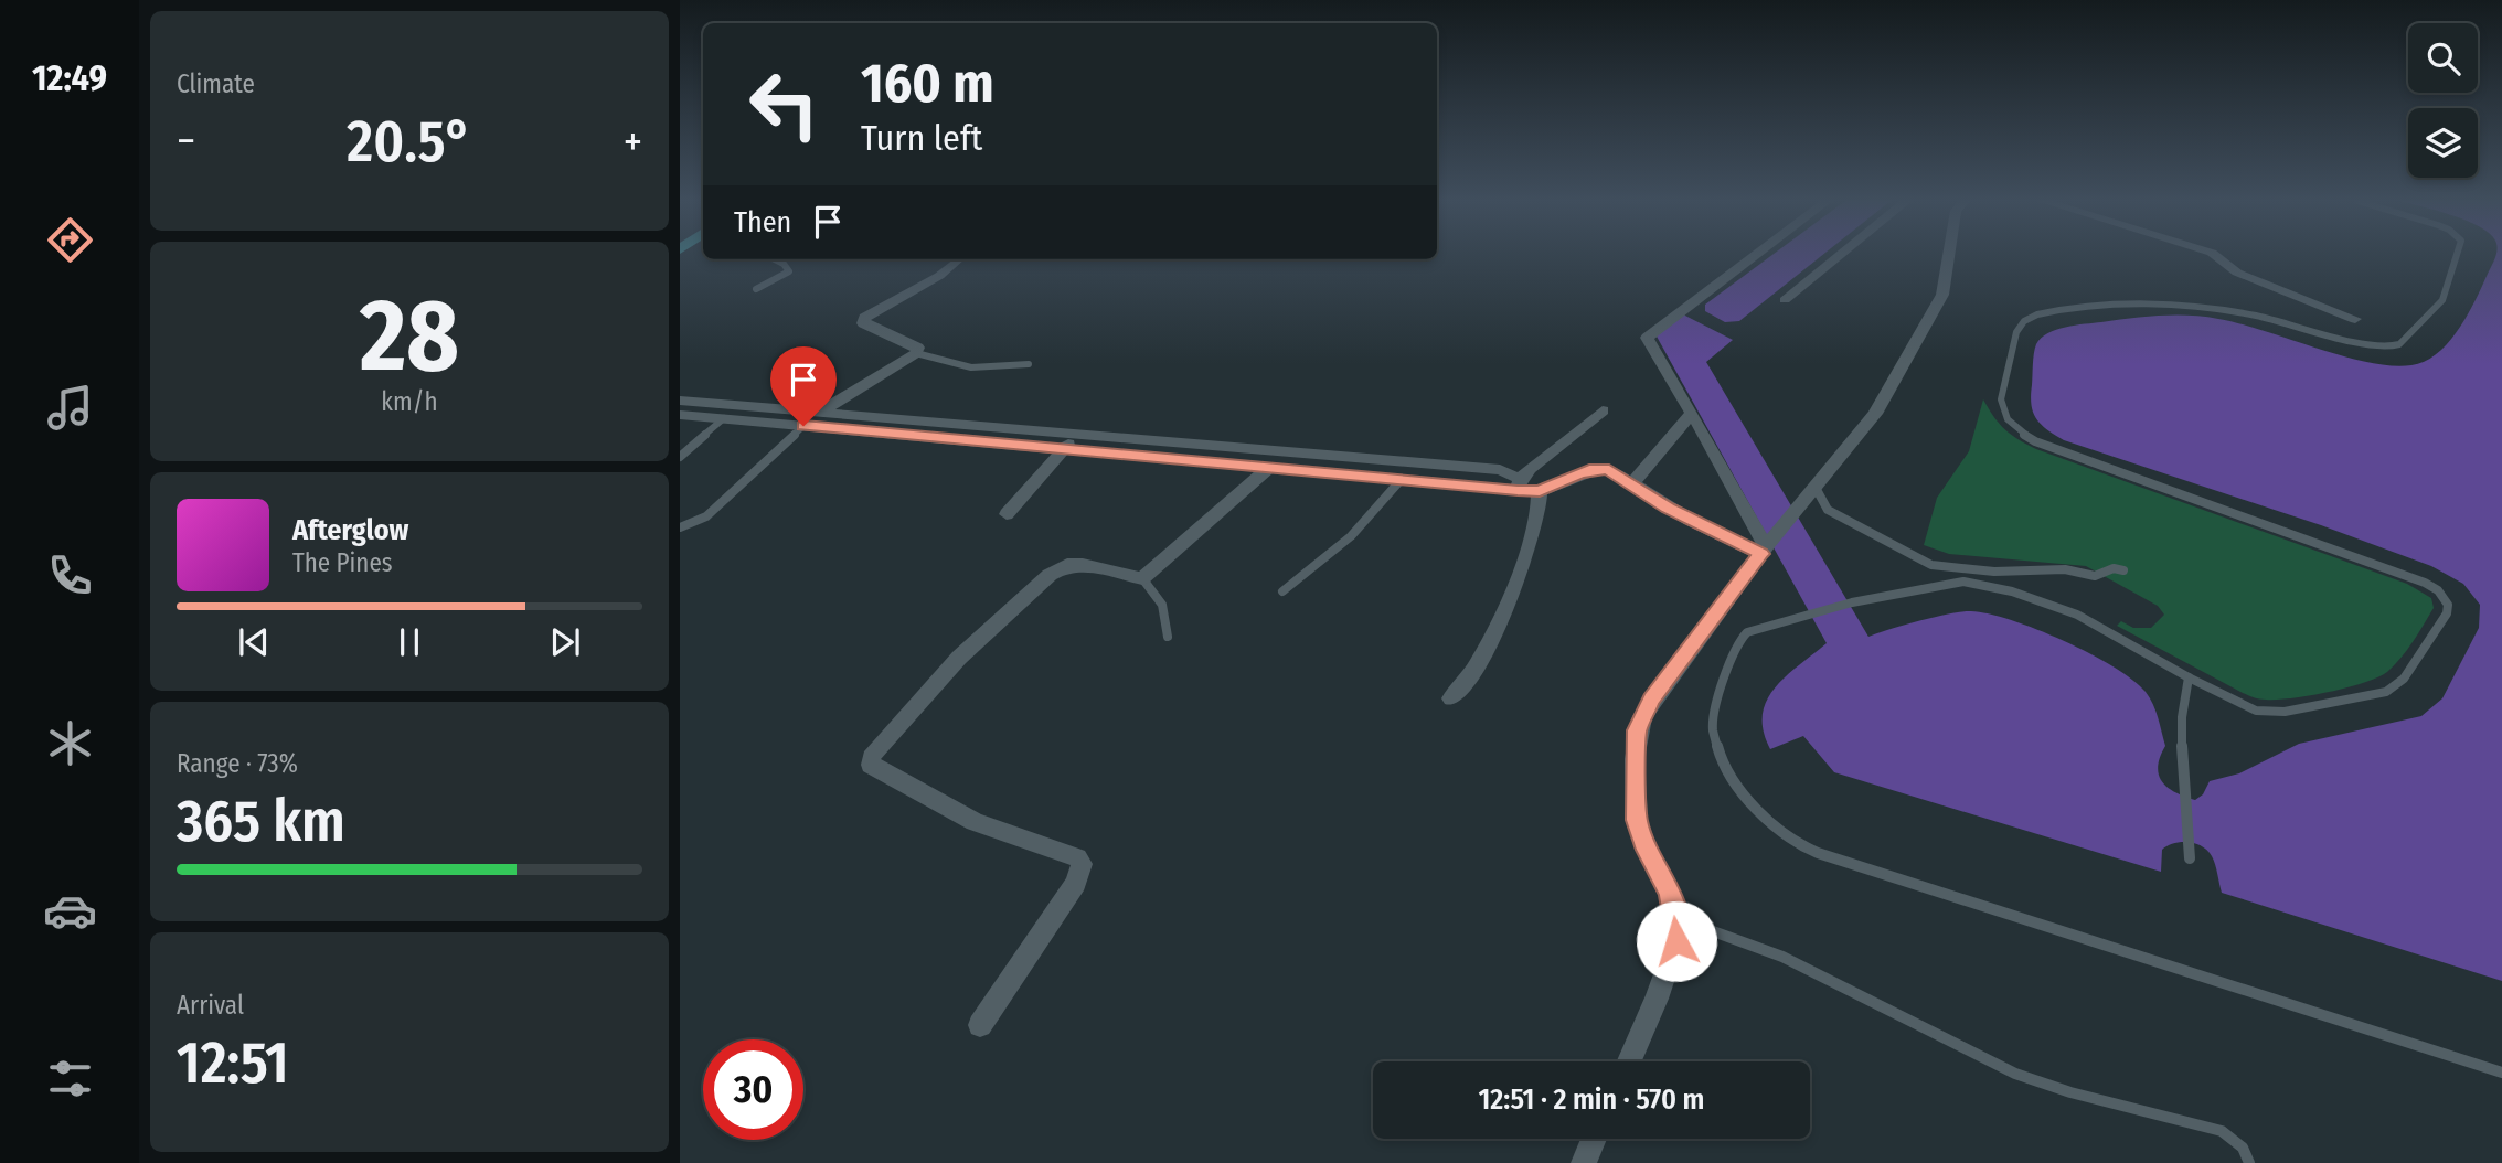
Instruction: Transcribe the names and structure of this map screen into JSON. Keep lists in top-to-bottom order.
{
  "page": {
    "tabs": "12:49",
    "tile": [
      "Climate",
      ["28", "km/h"],
      ["Range · 73%", "365 km"],
      ["Arrival", "12:51"]
    ],
    "turn": ["160 m", "Turn left"],
    "heat": ["−", "20.5°", "+"],
    "then": "Then",
    "song": ["Afterglow", "The Pines"],
    "limit": "30",
    "trip": "12:51 · 2 min · 570 m"
  }
}
